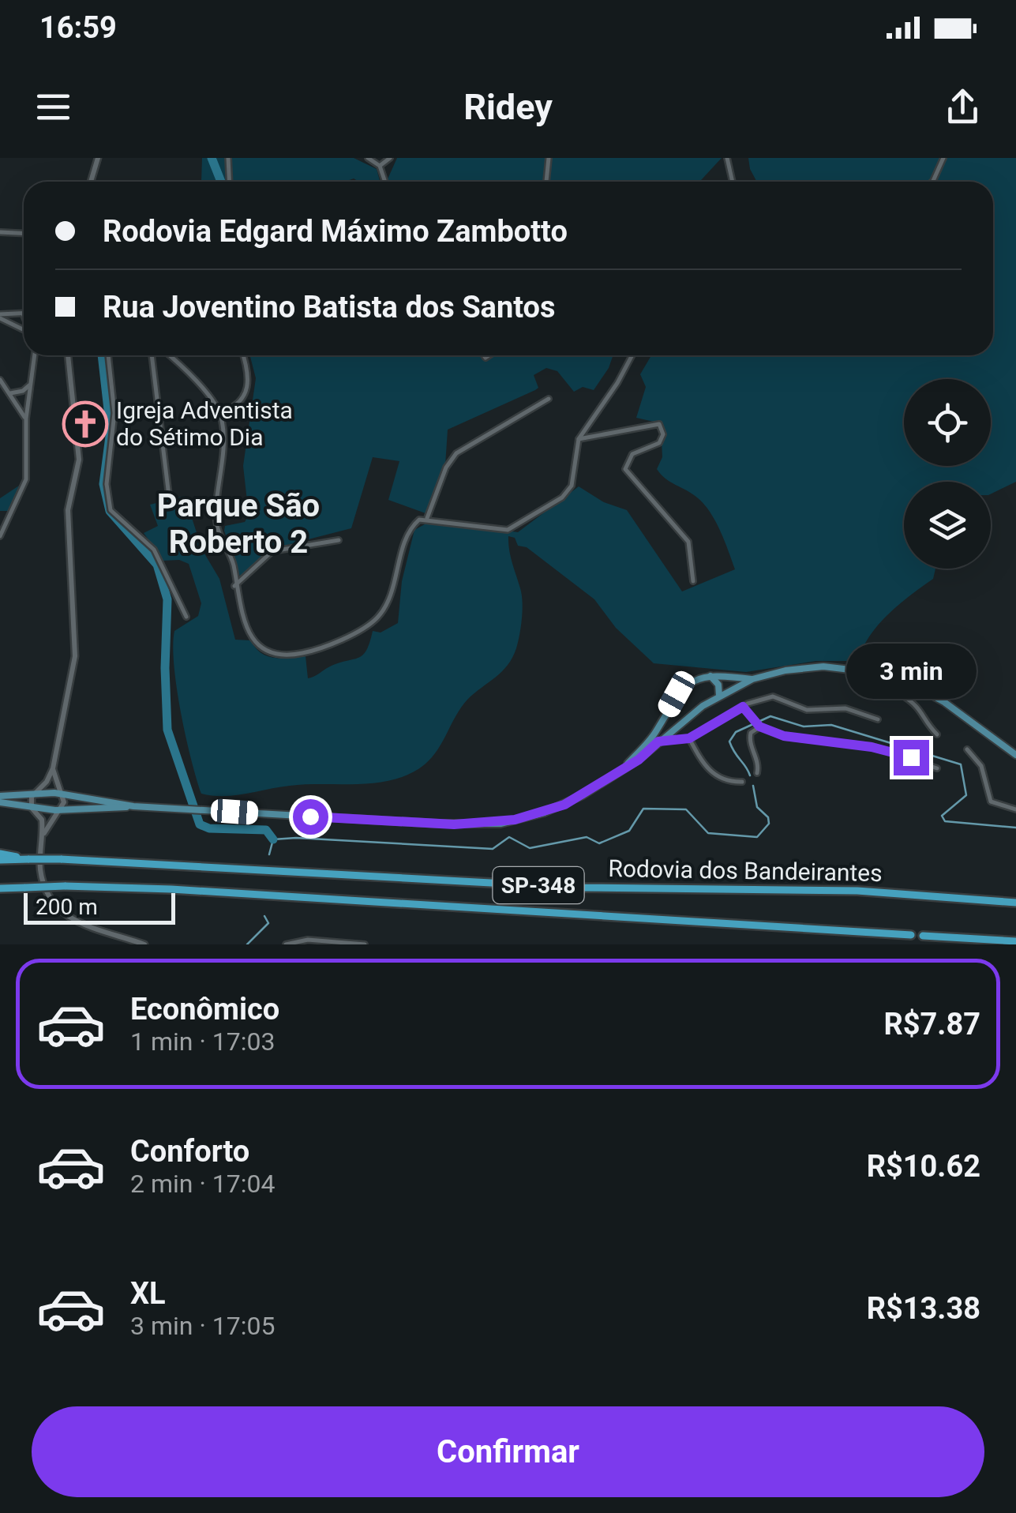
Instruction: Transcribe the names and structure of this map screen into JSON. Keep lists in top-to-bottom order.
{
  "streets": {
    "highway": ["Rodovia dos Bandeirantes", "SP-348"]
  },
  "districts": ["Parque São Roberto 2"],
  "places": {
    "church": ["Igreja Adventista do Sétimo Dia"]
  },
  "scale_bar": "200 m",
  "page": {
    "status": "16:59",
    "header": "Ridey",
    "banner": ["Rodovia Edgard Máximo Zambotto", "Rua Joventino Batista dos Santos"],
    "bubble": "3 min",
    "scale": "200 m",
    "list": [
      {
        "name": "Econômico",
        "note": "1 min · 17:03",
        "value": "R$7.87"
      },
      {
        "name": "Conforto",
        "note": "2 min · 17:04",
        "value": "R$10.62"
      },
      {
        "name": "XL",
        "note": "3 min · 17:05",
        "value": "R$13.38"
      }
    ],
    "buttons": "Confirmar"
  }
}
